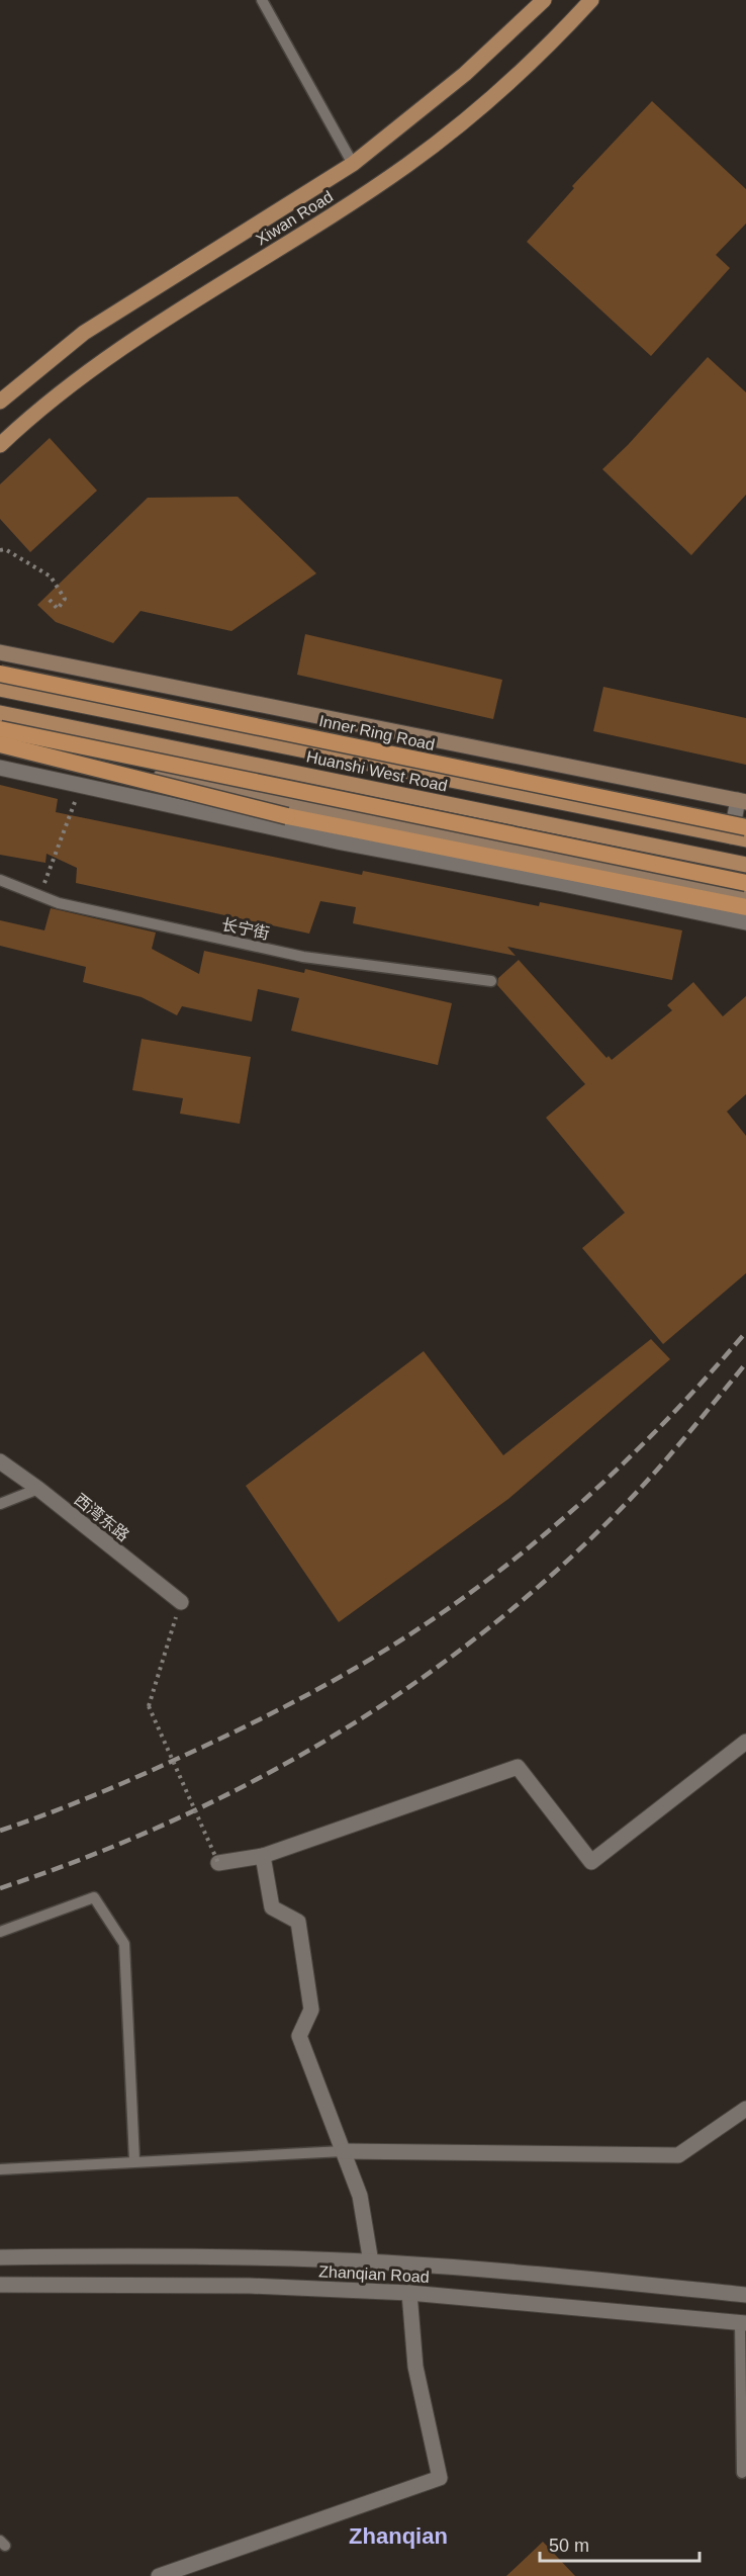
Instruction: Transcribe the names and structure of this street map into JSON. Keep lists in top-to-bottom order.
{
  "streets": {
    "highway": ["Inner Ring Road"],
    "main road": ["Xiwan Road", "Huanshi West Road"],
    "street": ["西湾东路", "Zhanqian Road"],
    "lane": ["长宁街"]
  },
  "districts": ["Zhanqian"],
  "scale_bar": "50 m"
}
